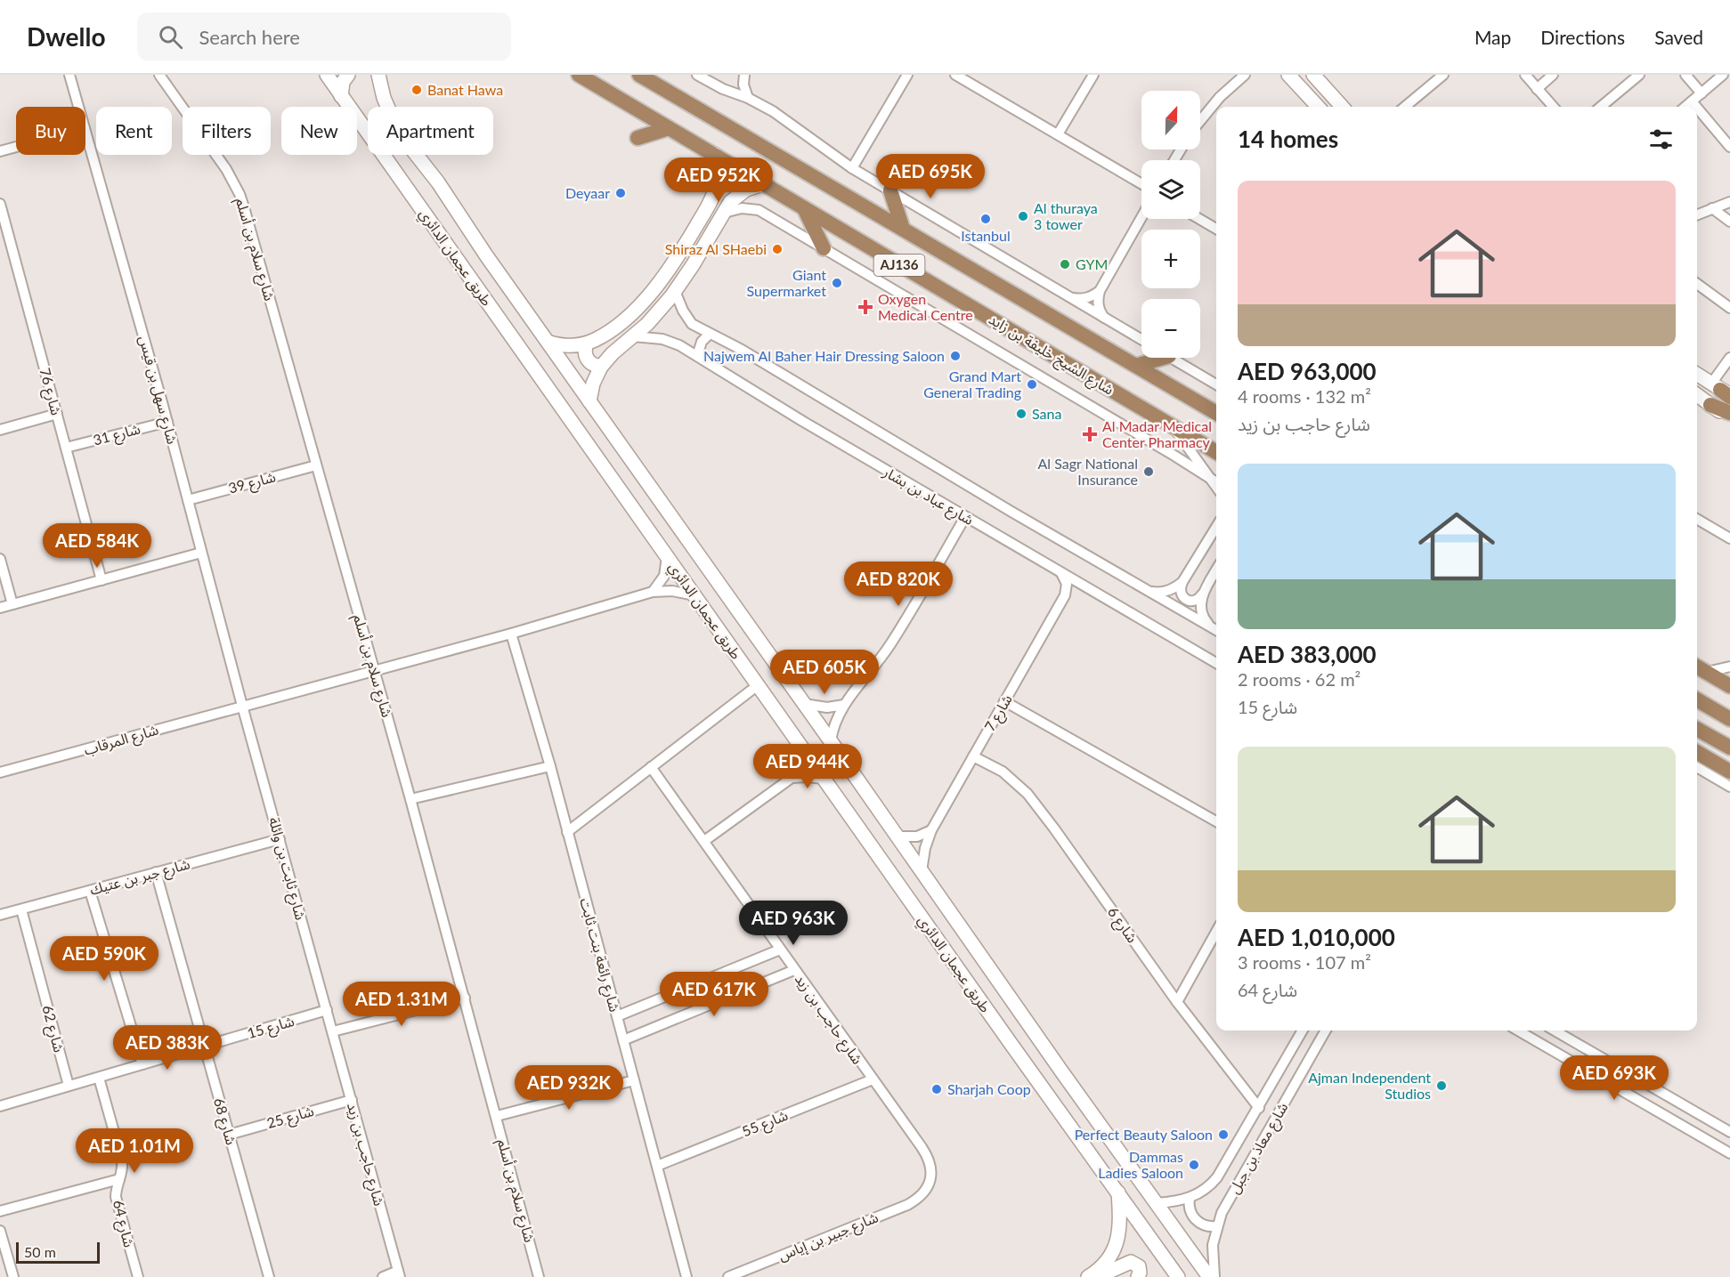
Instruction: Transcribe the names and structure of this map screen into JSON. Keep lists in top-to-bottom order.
{
  "streets": {
    "main road": ["طريق عجمان الدائري", "AJ136", "شارع الشيخ خليفة بن زايد"],
    "street": [
      "شارع سلام بن أسلم",
      "شارع سهل بن قيس",
      "شارع 76",
      "شارع 31",
      "شارع 39",
      "شارع عباد بن بشار",
      "شارع 7",
      "شارع المرقاب",
      "شارع ثابت بن وائلة",
      "شارع جبر بن عتيك",
      "شارع 6",
      "شارع رائعة بنت ثابت",
      "شارع حاجب بن زيد",
      "شارع 15",
      "شارع 62",
      "شارع 25",
      "شارع 68",
      "شارع 55",
      "شارع معاذ بن جبل",
      "شارع 64",
      "شارع جبير بن إياس"
    ]
  },
  "crossings": [
    ["شارع سلام بن أسلم", "شارع 39"],
    ["شارع سلام بن أسلم", "شارع المرقاب"],
    ["طريق عجمان الدائري", "شارع 7"],
    ["طريق عجمان الدائري", "شارع معاذ بن جبل"],
    ["شارع سهل بن قيس", "شارع 31"],
    ["شارع سهل بن قيس", "شارع 39"],
    ["شارع سهل بن قيس", "شارع المرقاب"],
    ["شارع سهل بن قيس", "شارع ثابت بن وائلة"],
    ["شارع 76", "شارع 31"],
    ["شارع 7", "شارع 6"],
    ["شارع المرقاب", "شارع ثابت بن وائلة"],
    ["شارع ثابت بن وائلة", "شارع جبر بن عتيك"],
    ["شارع ثابت بن وائلة", "شارع حاجب بن زيد"],
    ["شارع ثابت بن وائلة", "شارع 15"],
    ["شارع جبر بن عتيك", "شارع 62"],
    ["شارع جبر بن عتيك", "شارع 68"],
    ["شارع 6", "شارع معاذ بن جبل"],
    ["شارع رائعة بنت ثابت", "شارع 55"],
    ["شارع حاجب بن زيد", "شارع 25"],
    ["شارع حاجب بن زيد", "شارع 55"],
    ["شارع حاجب بن زيد", "شارع جبير بن إياس"],
    ["شارع 15", "شارع 62"],
    ["شارع 15", "شارع 68"],
    ["شارع 15", "شارع 64"],
    ["شارع 25", "شارع 68"]
  ],
  "places": {
    "other": [
      "Banat Hawa",
      "Deyaar",
      "Al thuraya 3 tower",
      "Istanbul",
      "Shiraz Al SHaebi",
      "GYM",
      "Giant Supermarket",
      "Najwem Al Baher Hair Dressing Saloon",
      "Grand Mart General Trading",
      "Sana",
      "Al Sagr National Insurance",
      "Ajman Independent Studios",
      "Sharjah Coop",
      "Perfect Beauty Saloon",
      "Dammas Ladies Saloon"
    ],
    "health": ["Oxygen Medical Centre", "Al Madar Medical Center Pharmacy"]
  },
  "scale_bar": "50 m",
  "north": "top",
  "page": {
    "header": "Dwello",
    "search": "Search here",
    "nav": ["Map", "Directions", "Saved"],
    "map_buttons": ["+", "−"],
    "chip": [
      "Buy",
      "Rent",
      "Filters",
      "New",
      "Apartment"
    ],
    "heading": "14 homes",
    "price": [
      "AED 695K",
      "AED 952K",
      "AED 584K",
      "AED 820K",
      "AED 605K",
      "AED 944K",
      "AED 963K",
      "AED 590K",
      "AED 617K",
      "AED 1.31M",
      "AED 383K",
      "AED 693K",
      "AED 932K",
      "AED 1.01M"
    ],
    "list": [
      {
        "name": "AED 963,000",
        "note": "4 rooms · 132 m² · شارع حاجب بن زيد"
      },
      {
        "name": "AED 383,000",
        "note": "2 rooms · 62 m² · شارع 15"
      },
      {
        "name": "AED 1,010,000",
        "note": "3 rooms · 107 m² · شارع 64"
      }
    ],
    "scale": "50 m"
  }
}
